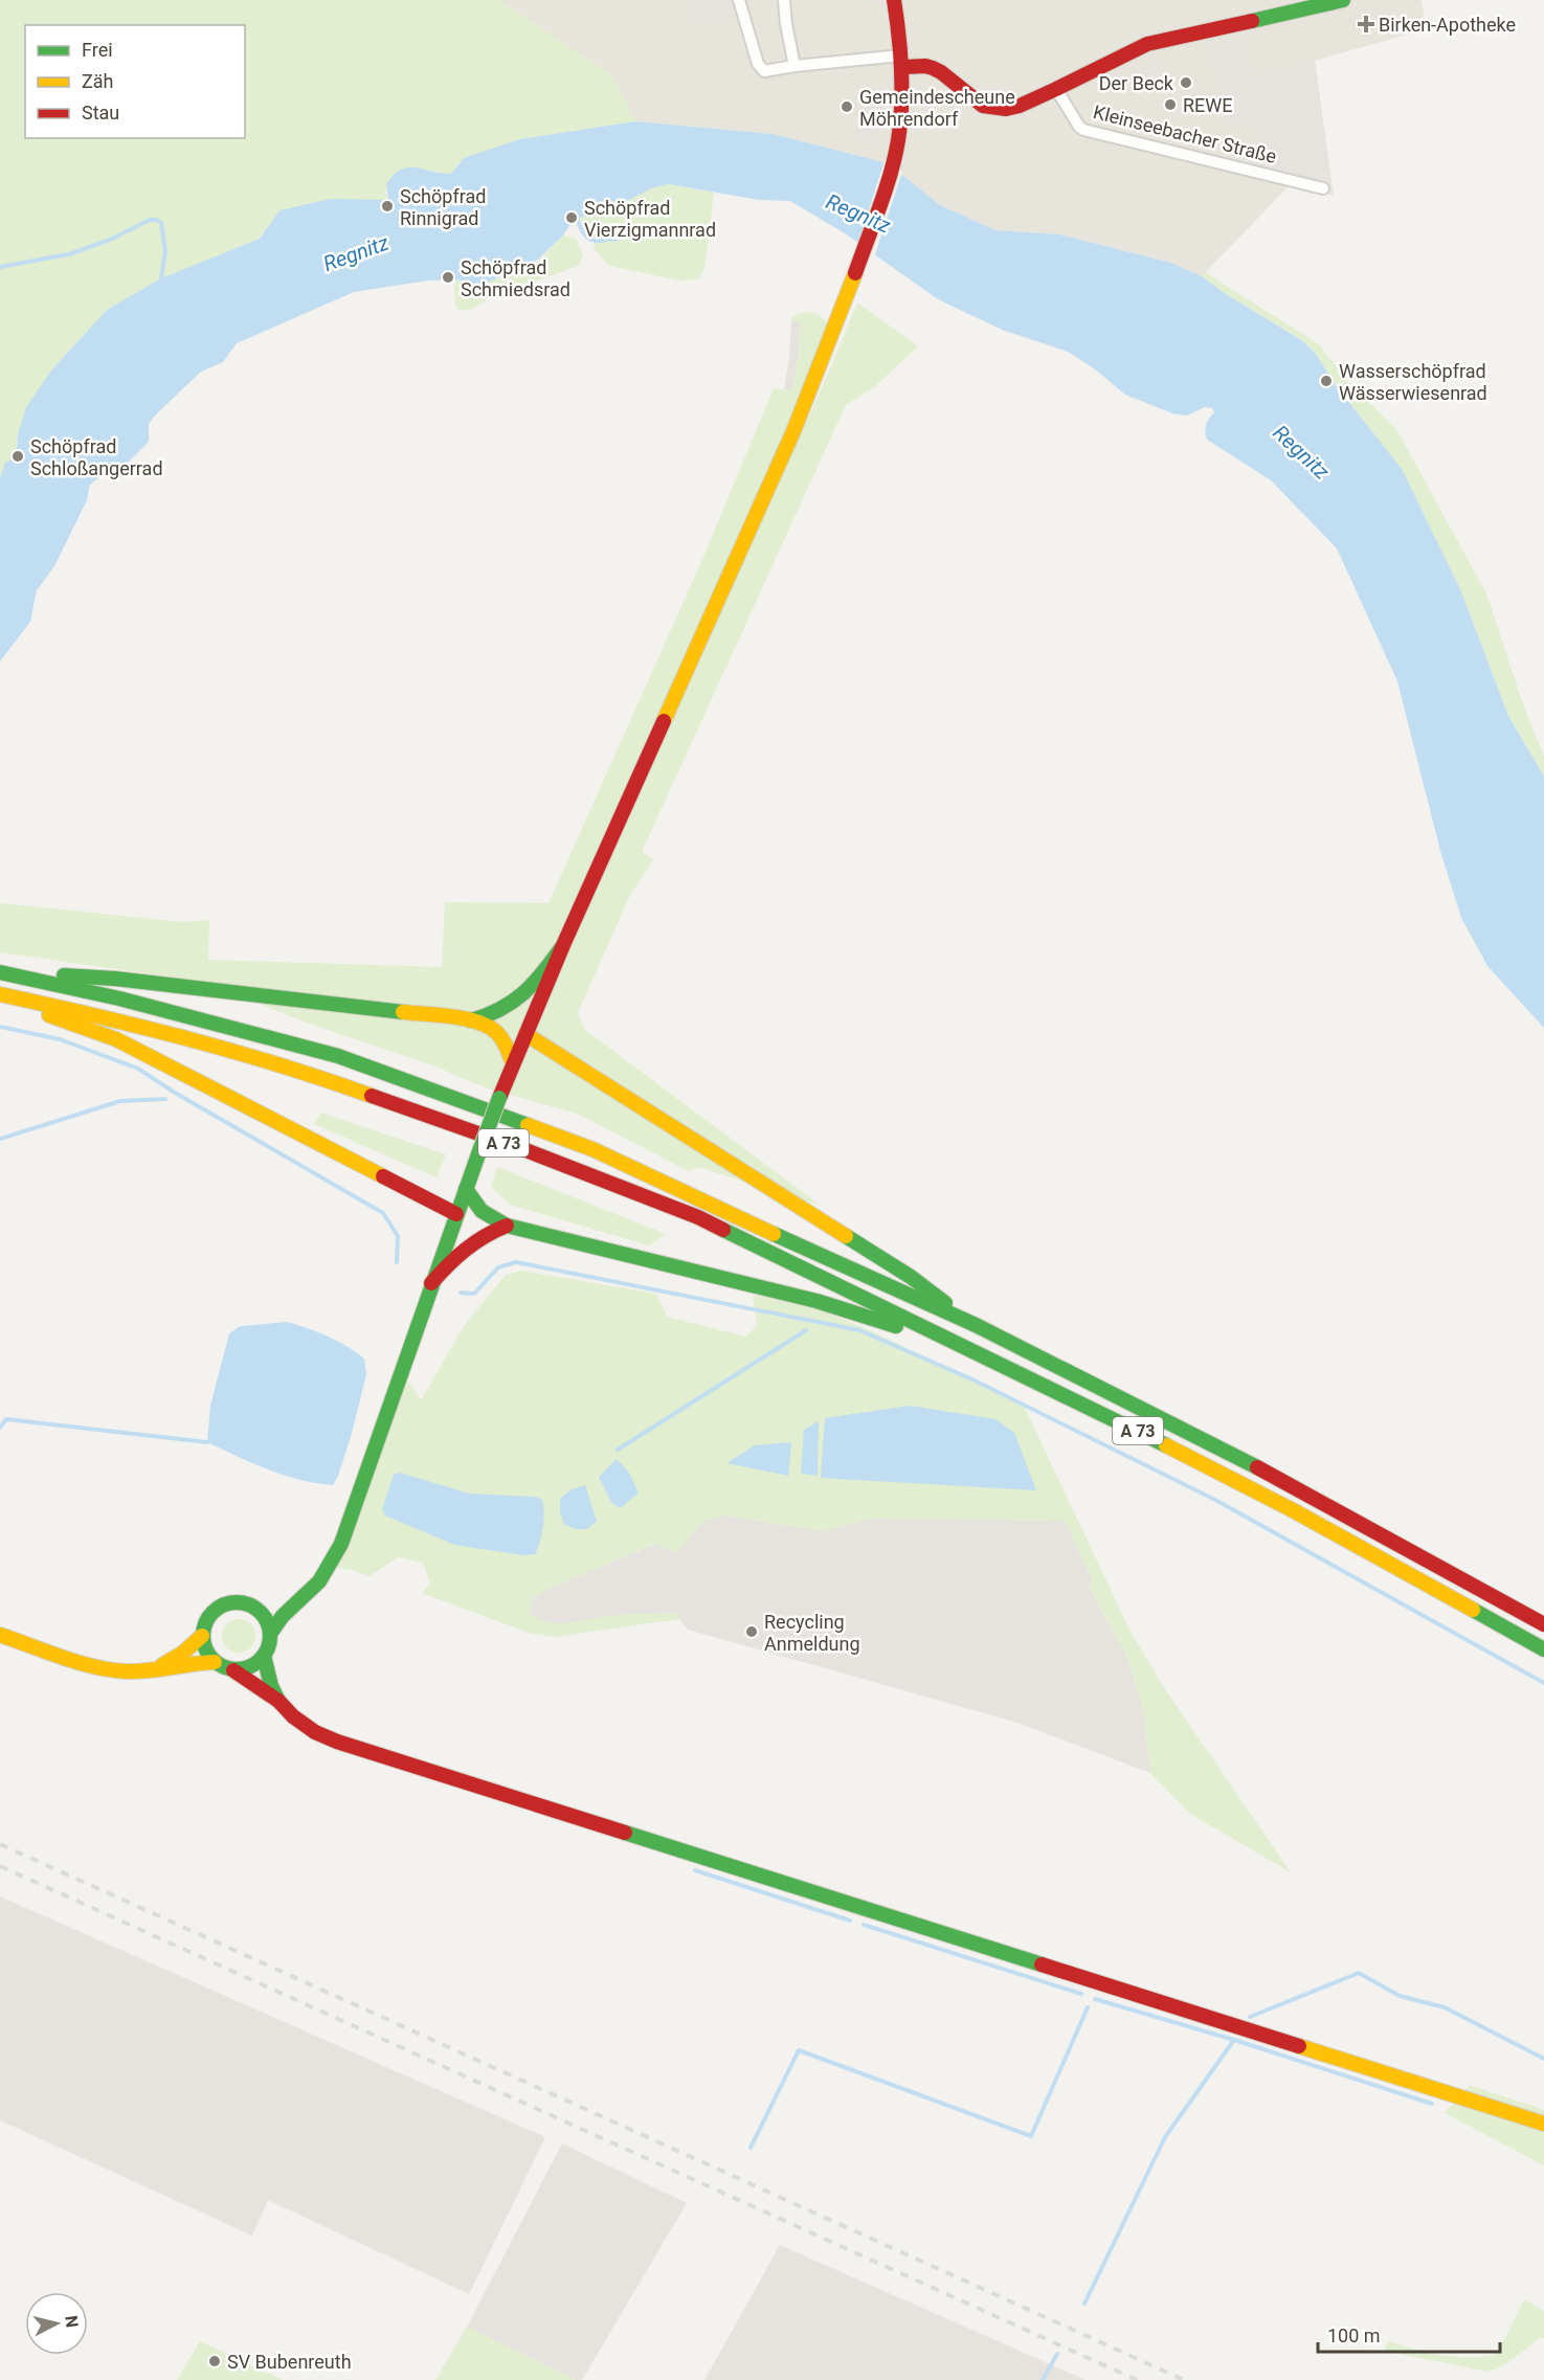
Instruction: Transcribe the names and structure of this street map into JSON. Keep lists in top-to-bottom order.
{
  "streets": {
    "main road": ["A 73"],
    "street": ["Kleinseebacher Straße"]
  },
  "water": ["Regnitz"],
  "places": {
    "health": ["Birken-Apotheke"],
    "other": [
      "Der Beck",
      "REWE",
      "Gemeindescheune Möhrendorf",
      "Schöpfrad Rinnigrad",
      "Schöpfrad Vierzigmannrad",
      "Schöpfrad Schmiedsrad",
      "Wasserschöpfrad Wässerwiesenrad",
      "Schöpfrad Schloßangerrad",
      "Recycling Anmeldung",
      "SV Bubenreuth"
    ]
  },
  "legend": ["Frei", "Zäh", "Stau"],
  "scale_bar": "100 m",
  "north": "right"
}
